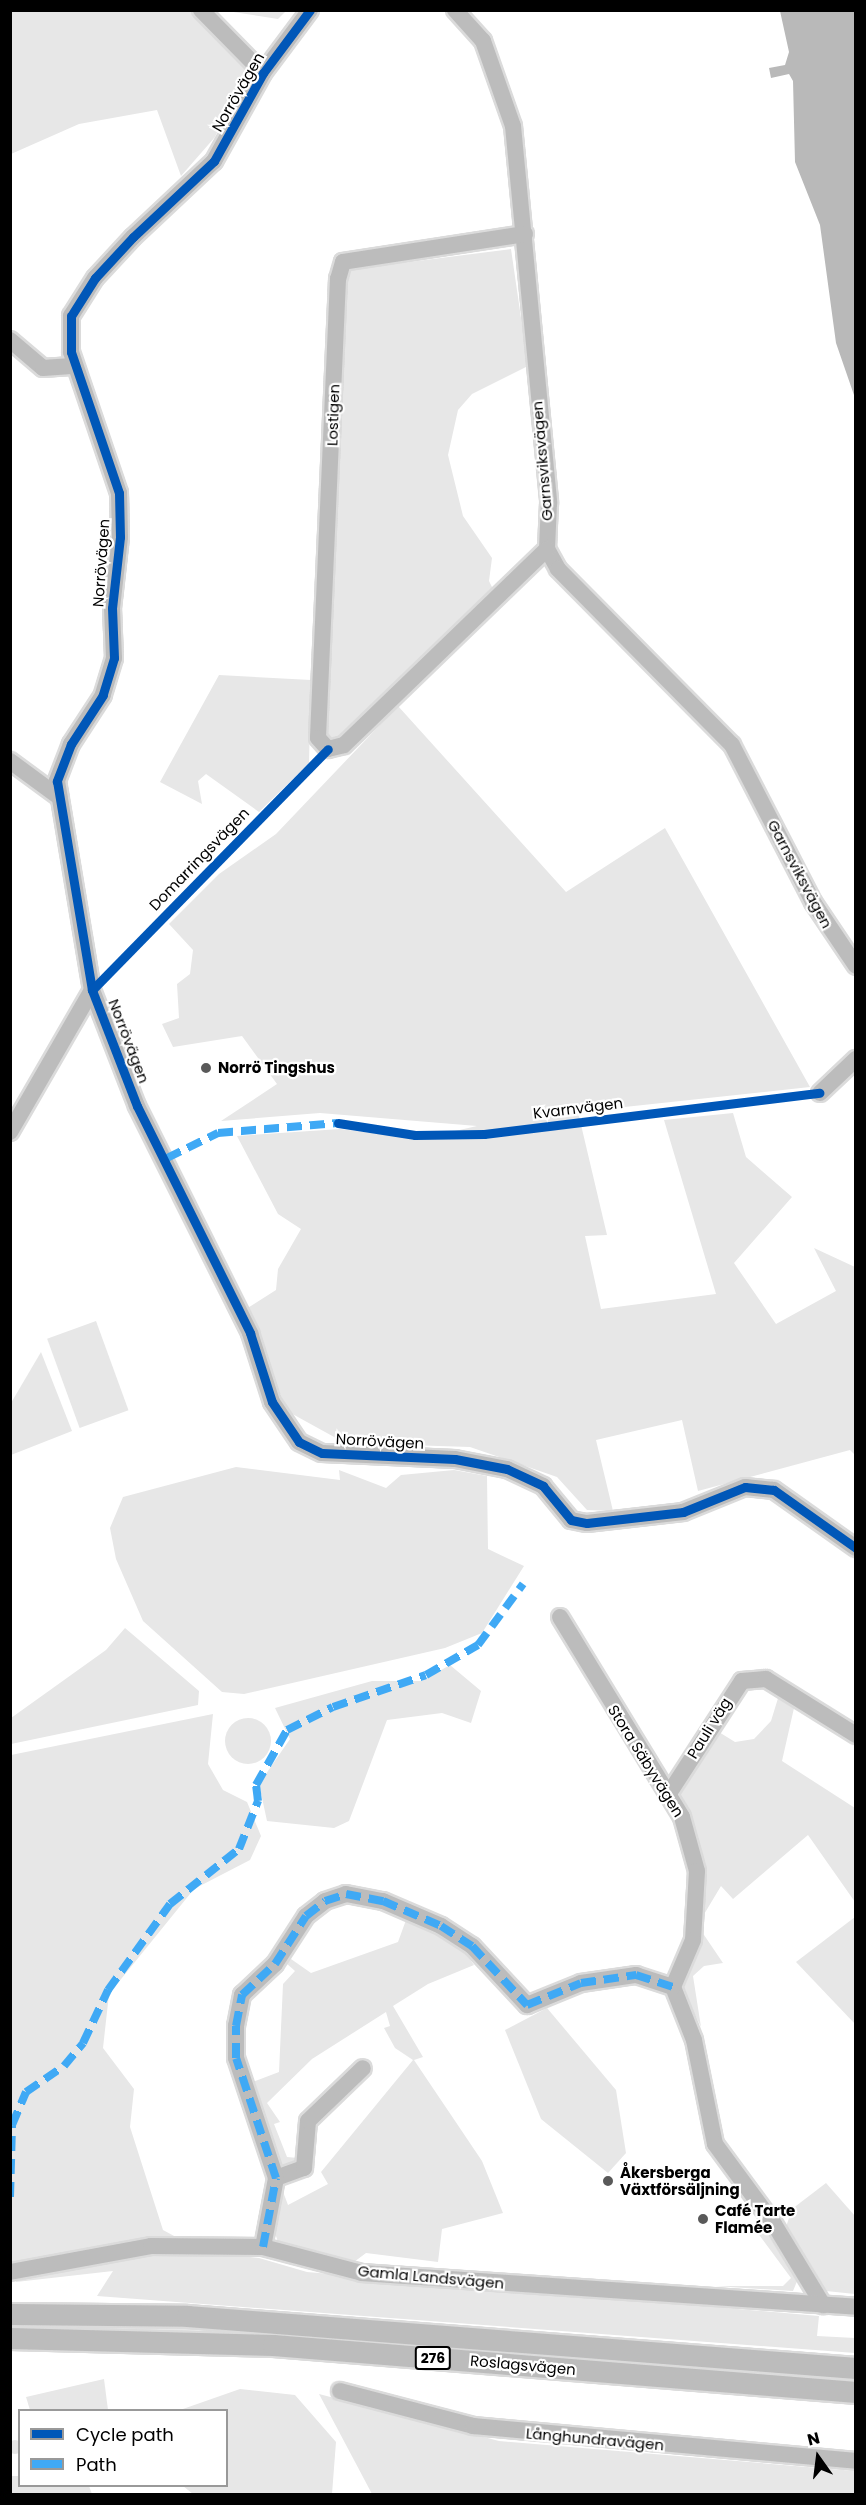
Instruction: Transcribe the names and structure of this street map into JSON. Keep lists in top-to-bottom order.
{
  "streets": {
    "main road": ["276", "Roslagsvägen"],
    "street": [
      "Norrövägen",
      "Lostigen",
      "Garnsviksvägen",
      "Pauli väg",
      "Stora Säbyvägen",
      "Gamla Landsvägen",
      "Långhundravägen"
    ],
    "cycle path": ["Domarringsvägen", "Kvarnvägen"]
  },
  "crossings": [
    ["Lostigen", "Garnsviksvägen"],
    ["Pauli väg", "Stora Säbyvägen"]
  ],
  "places": ["Norrö Tingshus", "Åkersberga Växtförsäljning", "Café Tarte Flamée"],
  "legend": ["Cycle path", "Path"],
  "north": "top"
}
